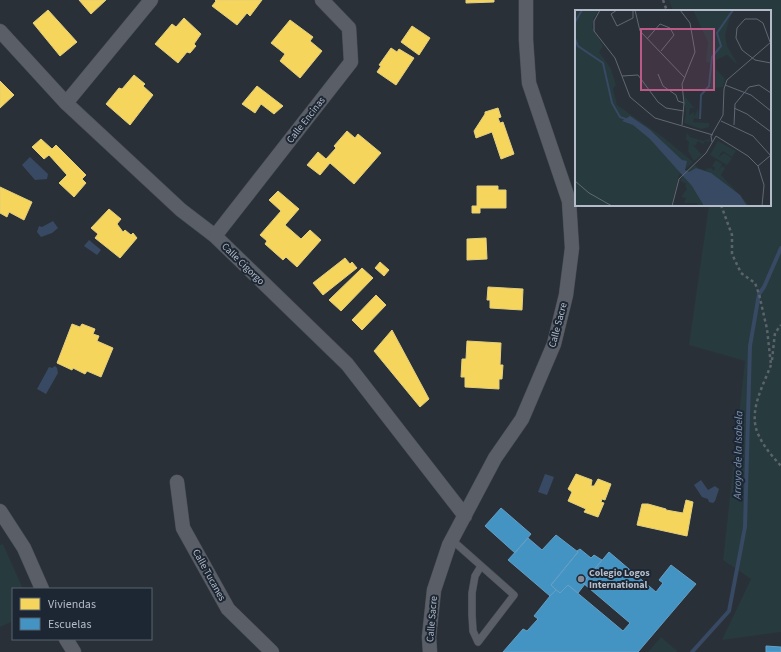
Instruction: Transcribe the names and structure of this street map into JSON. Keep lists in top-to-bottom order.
{
  "streets": {
    "street": [
      "Calle Encinas",
      "Calle Cigorgo",
      "Calle Sacre",
      "Calle Tucanes"
    ]
  },
  "crossings": [
    ["Calle Encinas", "Calle Cigorgo"],
    ["Calle Cigorgo", "Calle Sacre"]
  ],
  "water": ["Arroyo de la Isabela"],
  "places": ["Colegio Logos International"],
  "legend": ["Viviendas", "Escuelas"]
}
